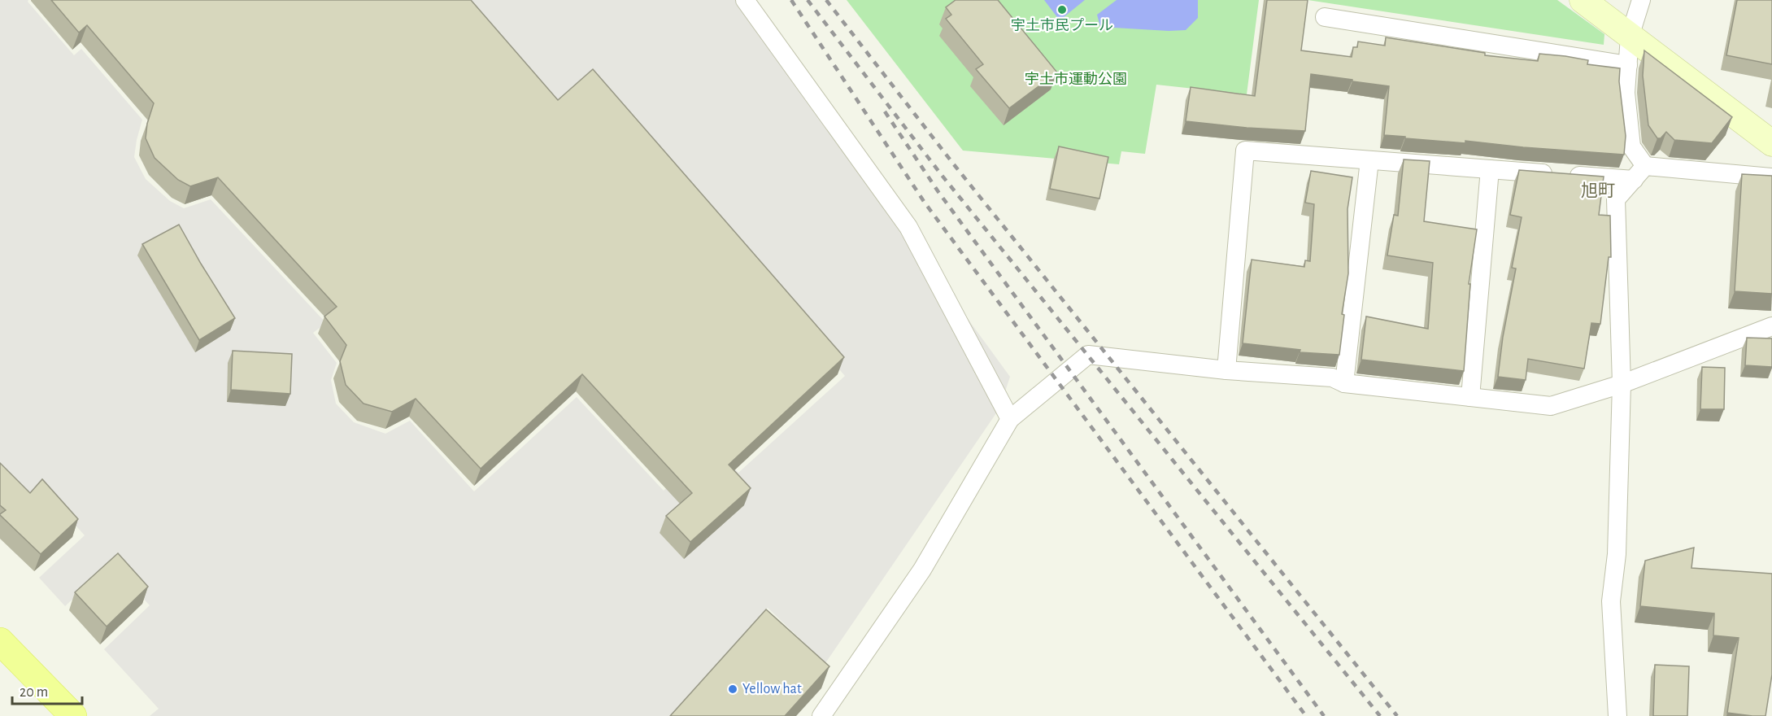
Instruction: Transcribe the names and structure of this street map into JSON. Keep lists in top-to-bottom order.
{
  "districts": ["旭町"],
  "parks": ["宇土市運動公園"],
  "places": ["宇土市民プール", "Yellow hat"],
  "scale_bar": "20 m"
}
